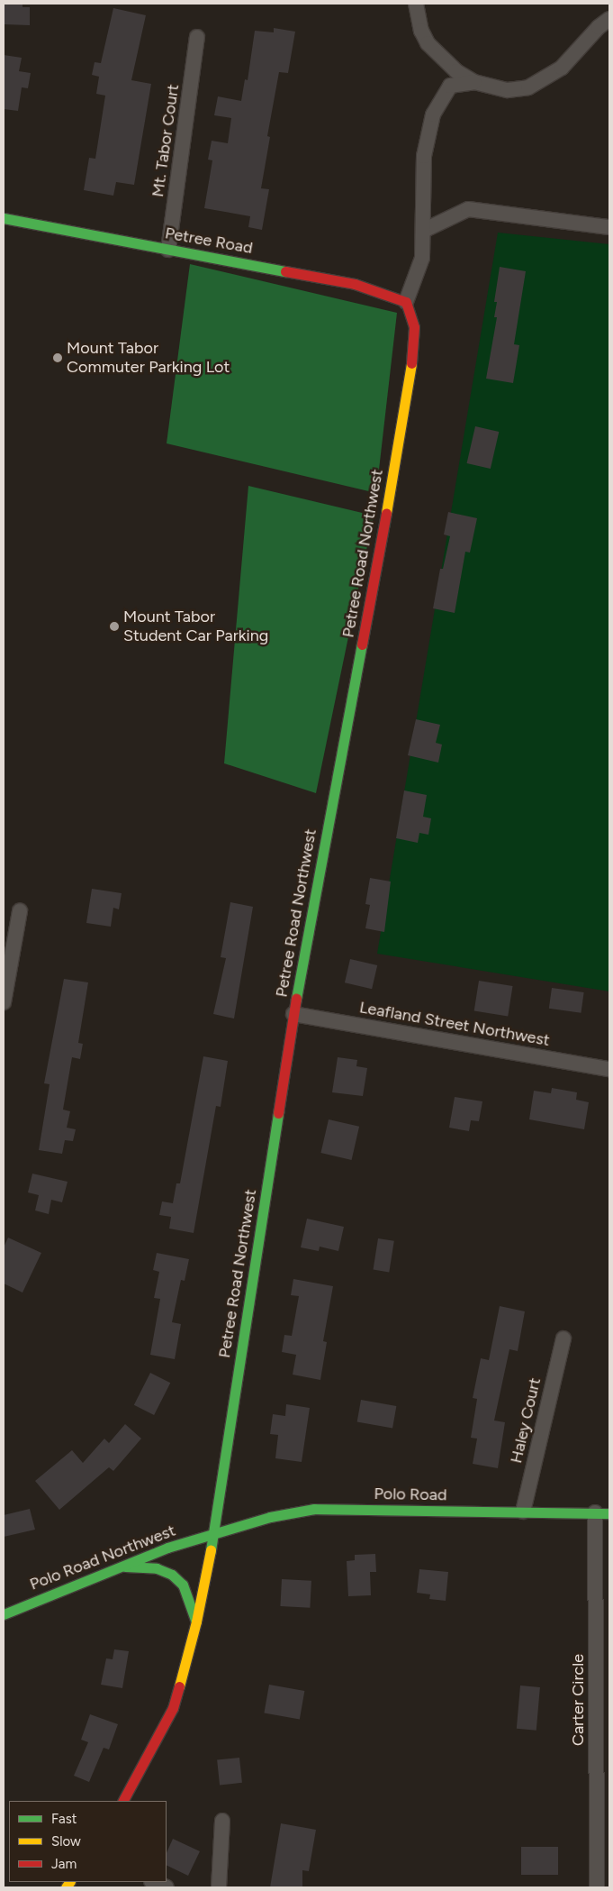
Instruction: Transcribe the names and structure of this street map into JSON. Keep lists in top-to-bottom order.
{
  "streets": {
    "street": [
      "Mt. Tabor Court",
      "Petree Road",
      "Petree Road Northwest",
      "Leafland Street Northwest",
      "Haley Court",
      "Polo Road",
      "Polo Road Northwest",
      "Carter Circle"
    ]
  },
  "crossings": [
    ["Mt. Tabor Court", "Petree Road"],
    ["Petree Road", "Petree Road Northwest"],
    ["Petree Road Northwest", "Leafland Street Northwest"],
    ["Petree Road Northwest", "Polo Road"],
    ["Petree Road Northwest", "Polo Road Northwest"],
    ["Haley Court", "Polo Road"],
    ["Polo Road", "Polo Road Northwest"],
    ["Polo Road", "Carter Circle"]
  ],
  "places": ["Mount Tabor Commuter Parking Lot", "Mount Tabor Student Car Parking"],
  "legend": ["Fast", "Slow", "Jam"]
}
